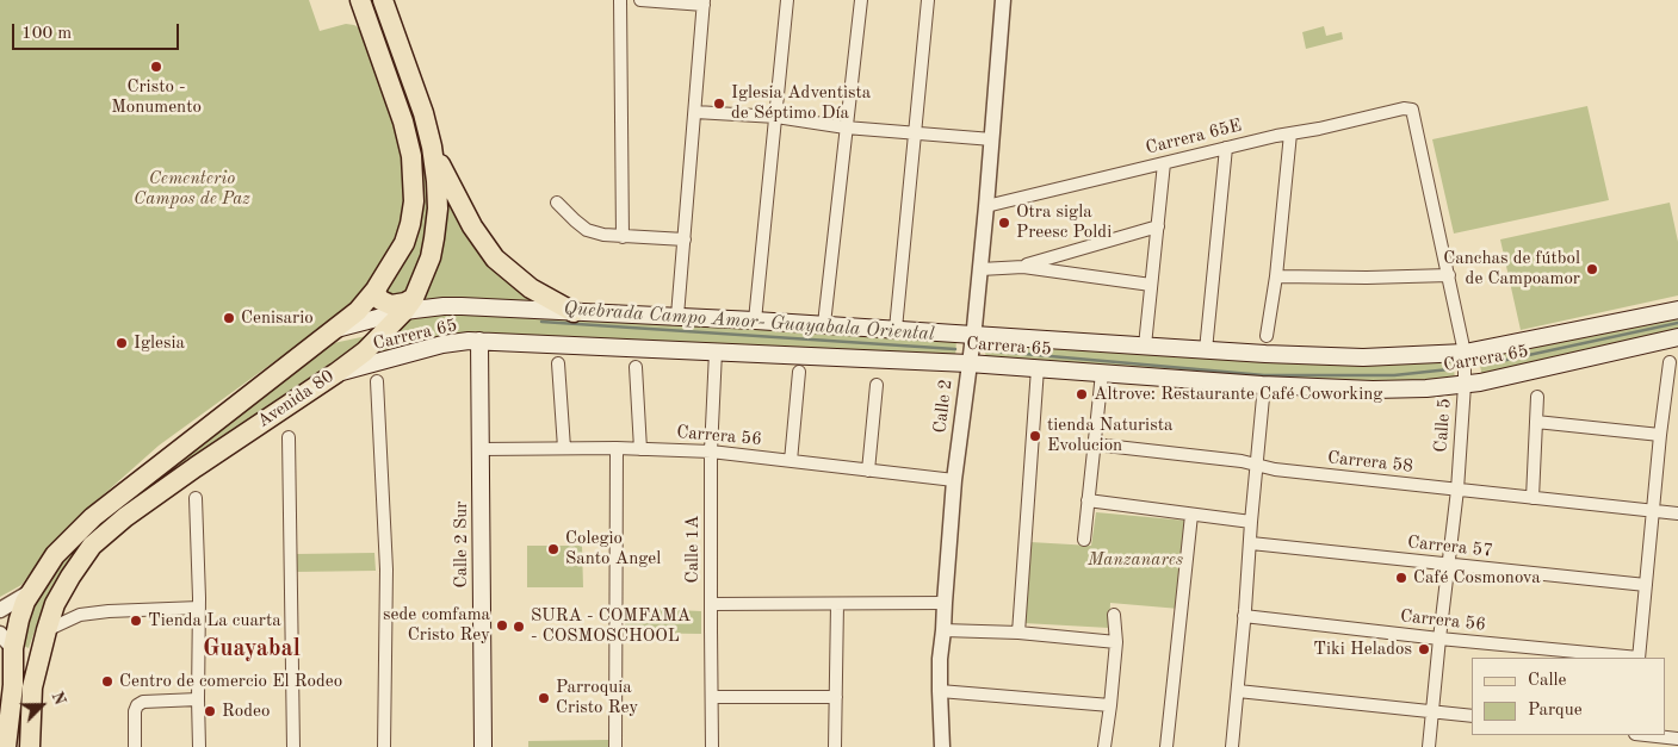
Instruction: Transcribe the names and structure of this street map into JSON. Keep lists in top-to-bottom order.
{
  "streets": {
    "main road": ["Carrera 65", "Avenida 80", "Calle 2 Sur"],
    "street": [
      "Carrera 65E",
      "Calle 2",
      "Calle 5",
      "Carrera 56",
      "Carrera 58",
      "Carrera 57",
      "Calle 1A"
    ]
  },
  "crossings": [
    ["Carrera 65E", "Calle 2"],
    ["Carrera 65E", "Calle 5"],
    ["Carrera 65", "Avenida 80"],
    ["Carrera 65", "Calle 2"],
    ["Carrera 65", "Calle 5"],
    ["Carrera 65", "Calle 2 Sur"],
    ["Carrera 65", "Calle 1A"],
    ["Calle 2", "Carrera 56"],
    ["Calle 5", "Carrera 56"],
    ["Calle 5", "Carrera 58"],
    ["Calle 5", "Carrera 57"],
    ["Carrera 56", "Calle 2 Sur"],
    ["Carrera 56", "Calle 1A"]
  ],
  "districts": ["Guayabal"],
  "water": ["Quebrada Campo Amor- Guayabala Oriental"],
  "parks": ["Cementerio Campos de Paz", "Manzanares"],
  "places": [
    "Cristo - Monumento",
    "Iglesia Adventista de Séptimo Día",
    "Otra sigla Preesc Poldi",
    "Canchas de fútbol de Campoamor",
    "Cenisario",
    "Iglesia",
    "Altrove: Restaurante Café Coworking",
    "tienda Naturista Evolucion",
    "Colegio Santo Angel",
    "Café Cosmonova",
    "Tienda La cuarta",
    "sede comfama Cristo Rey",
    "SURA - COMFAMA - COSMOSCHOOL",
    "Tiki Helados",
    "Centro de comercio El Rodeo",
    "Parroquia Cristo Rey",
    "Rodeo"
  ],
  "legend": ["Calle", "Parque"],
  "scale_bar": "100 m",
  "north": "top right"
}
